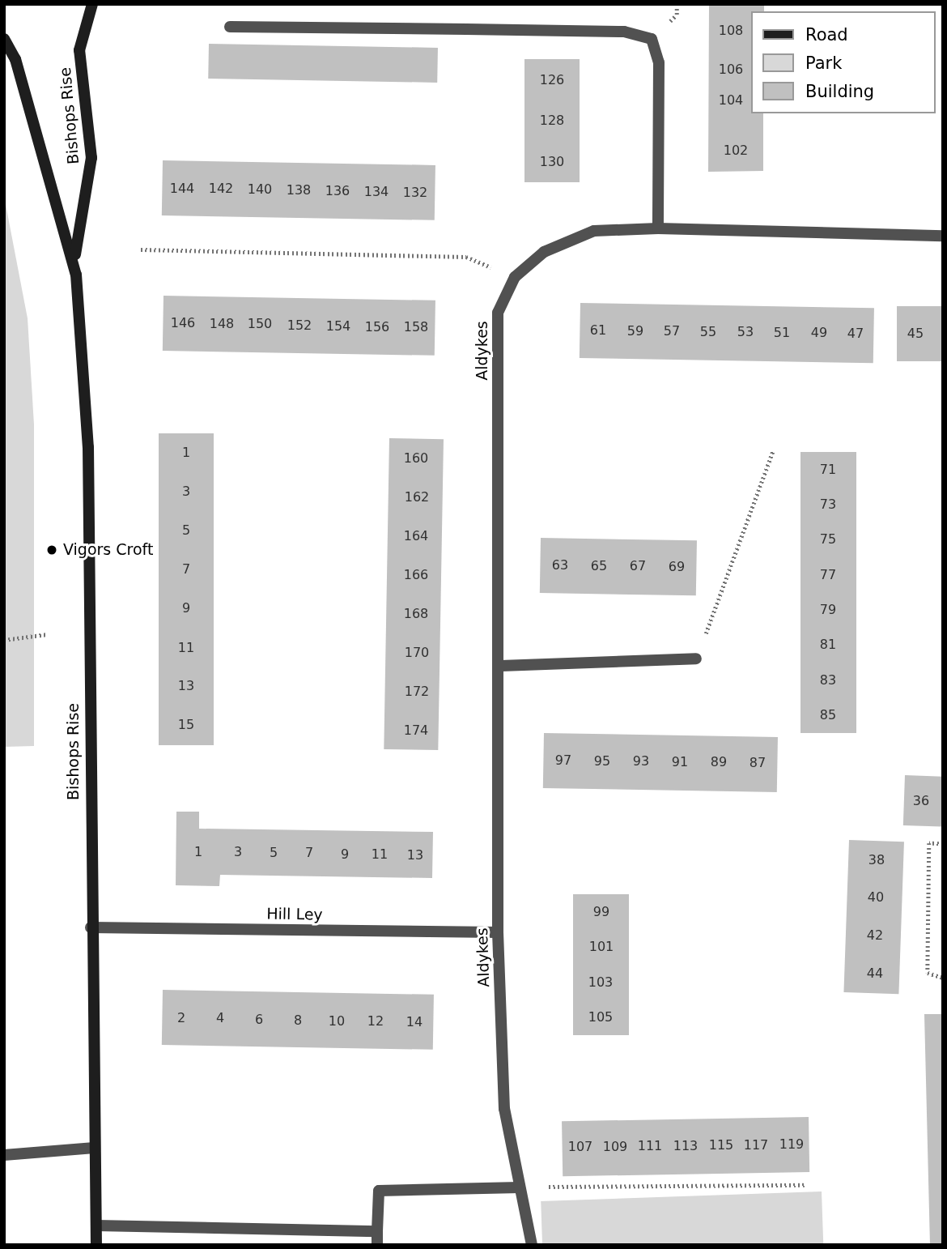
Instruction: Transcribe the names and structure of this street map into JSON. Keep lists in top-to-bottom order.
{
  "streets": {
    "street": ["Bishops Rise", "Aldykes", "Hill Ley"]
  },
  "crossings": [
    ["Bishops Rise", "Hill Ley"],
    ["Aldykes", "Hill Ley"]
  ],
  "places": ["Vigors Croft"],
  "house_numbers": [
    "108",
    "106",
    "126",
    "104",
    "128",
    "102",
    "130",
    "144",
    "142",
    "140",
    "138",
    "136",
    "134",
    "132",
    "146",
    "148",
    "150",
    "152",
    "154",
    "156",
    "158",
    "61",
    "59",
    "57",
    "55",
    "53",
    "51",
    "49",
    "47",
    "45",
    "1",
    "160",
    "71",
    "3",
    "162",
    "73",
    "5",
    "164",
    "75",
    "63",
    "65",
    "67",
    "69",
    "7",
    "166",
    "77",
    "9",
    "79",
    "168",
    "81",
    "11",
    "170",
    "83",
    "13",
    "172",
    "85",
    "15",
    "174",
    "97",
    "95",
    "93",
    "91",
    "89",
    "87",
    "36",
    "1",
    "3",
    "5",
    "7",
    "9",
    "11",
    "13",
    "38",
    "40",
    "99",
    "42",
    "101",
    "44",
    "103",
    "105",
    "2",
    "4",
    "6",
    "8",
    "10",
    "12",
    "14",
    "119",
    "115",
    "117",
    "111",
    "113",
    "107",
    "109"
  ],
  "legend": ["Road", "Park", "Building"]
}
